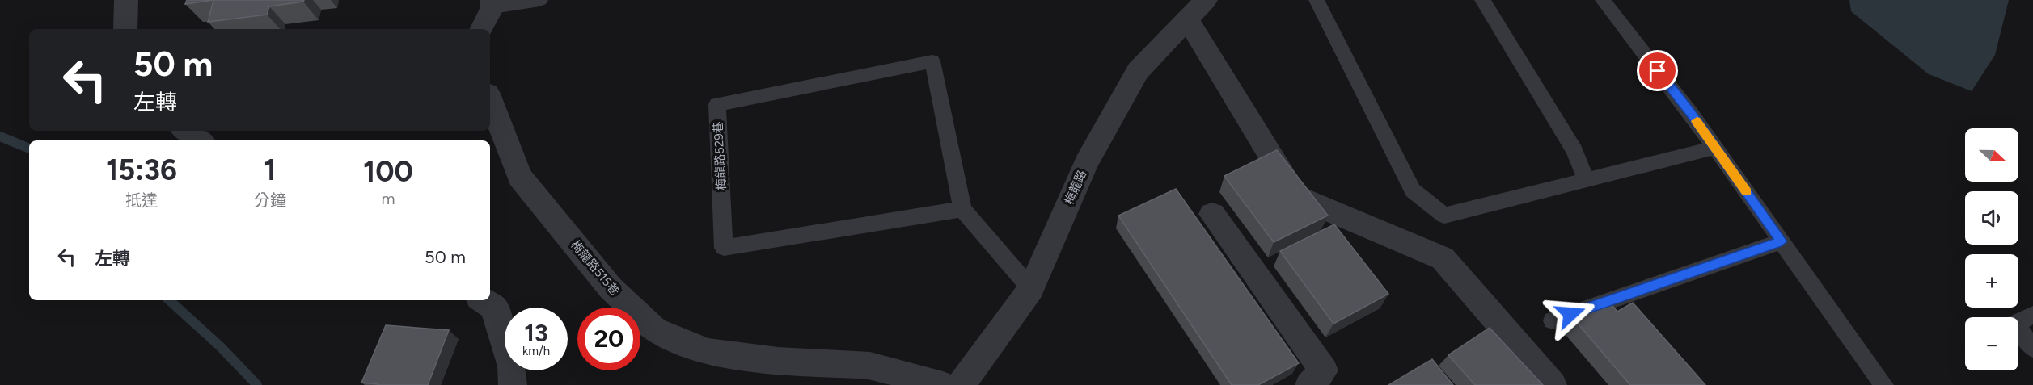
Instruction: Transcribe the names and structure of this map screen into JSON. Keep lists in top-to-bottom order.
{
  "streets": {
    "street": ["梅龍路", "梅龍路515巷"],
    "lane": ["梅龍路529巷"]
  },
  "crossings": [
    ["梅龍路529巷", "梅龍路"]
  ],
  "north": "right",
  "page": {
    "turn": ["50 m", "左轉"],
    "map_buttons": ["+", "−"],
    "eta": [
      "15:36",
      "抵達",
      "1",
      "分鐘",
      "100",
      "m"
    ],
    "list": [
      {
        "name": "左轉",
        "value": "50 m"
      }
    ],
    "speed": "13 km/h",
    "limit": "20"
  }
}
